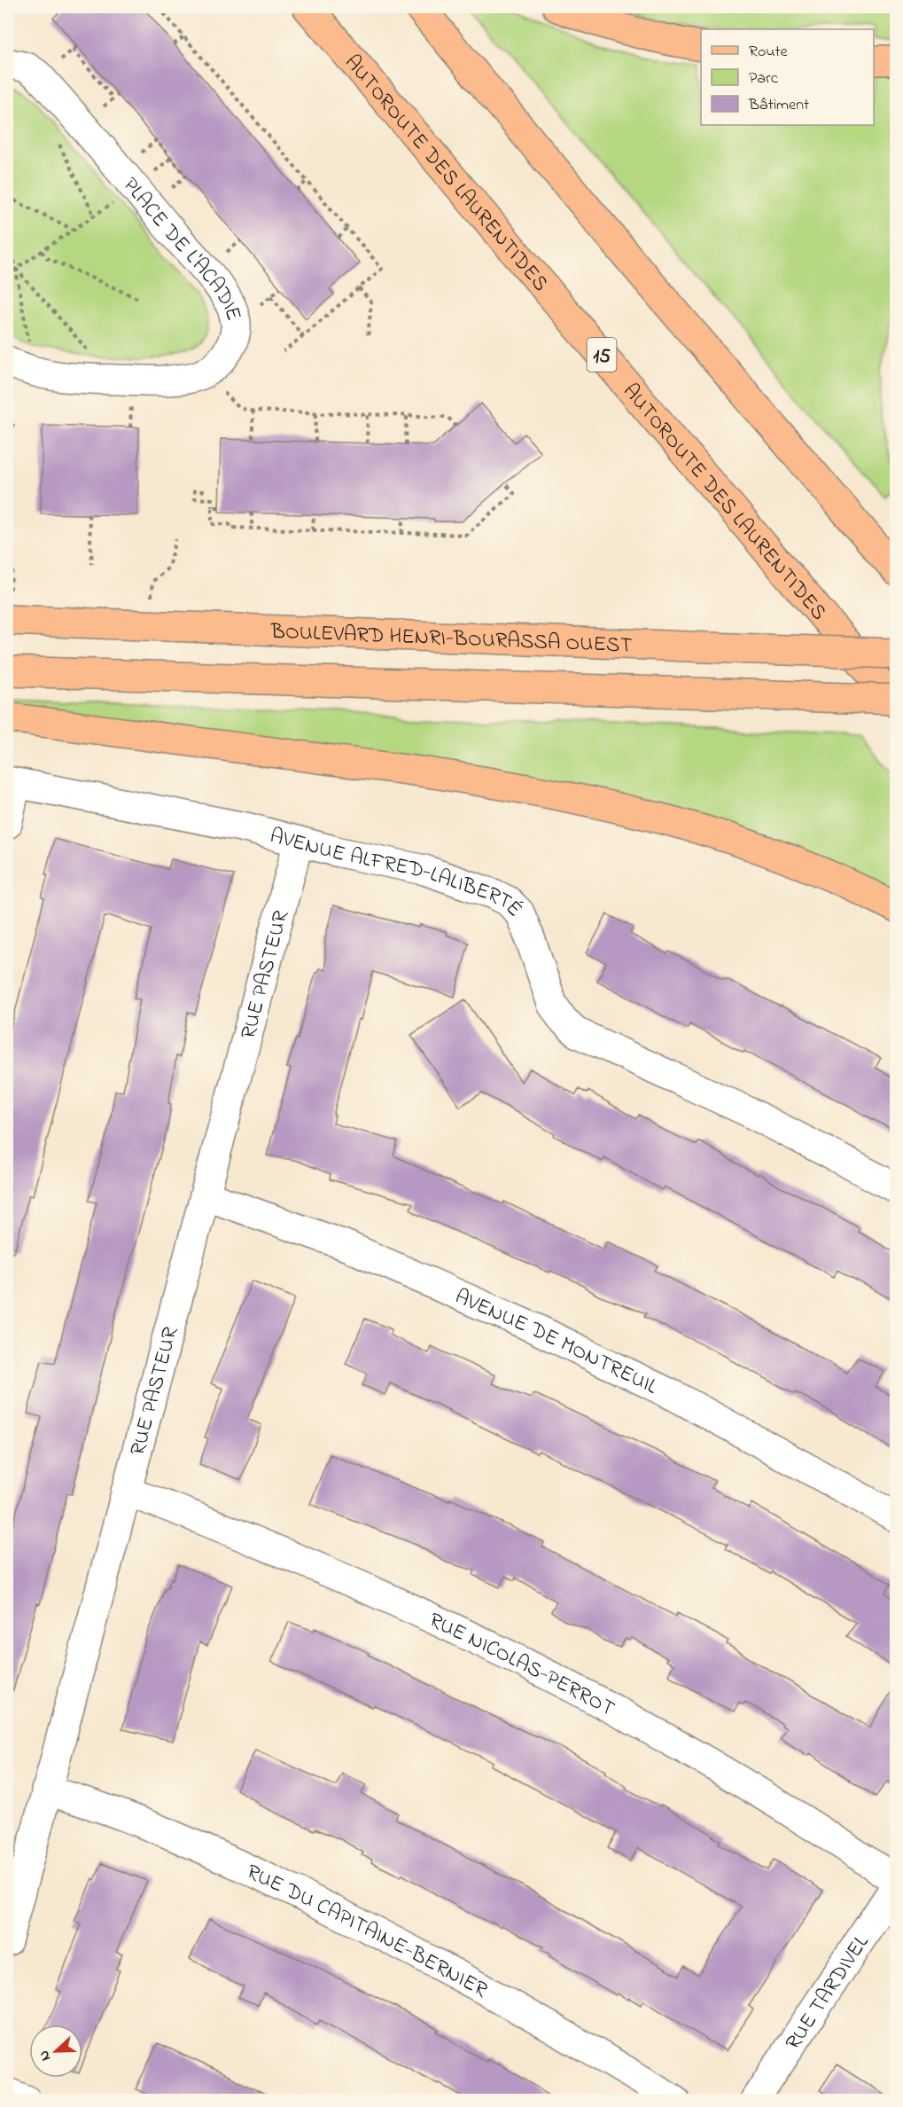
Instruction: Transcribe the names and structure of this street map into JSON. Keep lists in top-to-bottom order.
{
  "streets": {
    "main road": ["AUTOROUTE DES LAURENTIDES", "15", "BOULEVARD HENRI-BOURASSA OUEST"],
    "street": [
      "PLACE DE L'ACADIE",
      "AVENUE ALFRED-LALIBERTÉ",
      "RUE PASTEUR",
      "AVENUE DE MONTREUIL",
      "RUE NICOLAS-PERROT",
      "RUE DU CAPITAINE-BERNIER",
      "RUE TARDIVEL"
    ]
  },
  "crossings": [
    ["AVENUE ALFRED-LALIBERTÉ", "RUE PASTEUR"],
    ["RUE PASTEUR", "AVENUE DE MONTREUIL"],
    ["RUE PASTEUR", "RUE NICOLAS-PERROT"],
    ["RUE PASTEUR", "RUE DU CAPITAINE-BERNIER"],
    ["RUE NICOLAS-PERROT", "RUE TARDIVEL"]
  ],
  "legend": ["Route", "Parc", "Bâtiment"],
  "north": "left"
}
